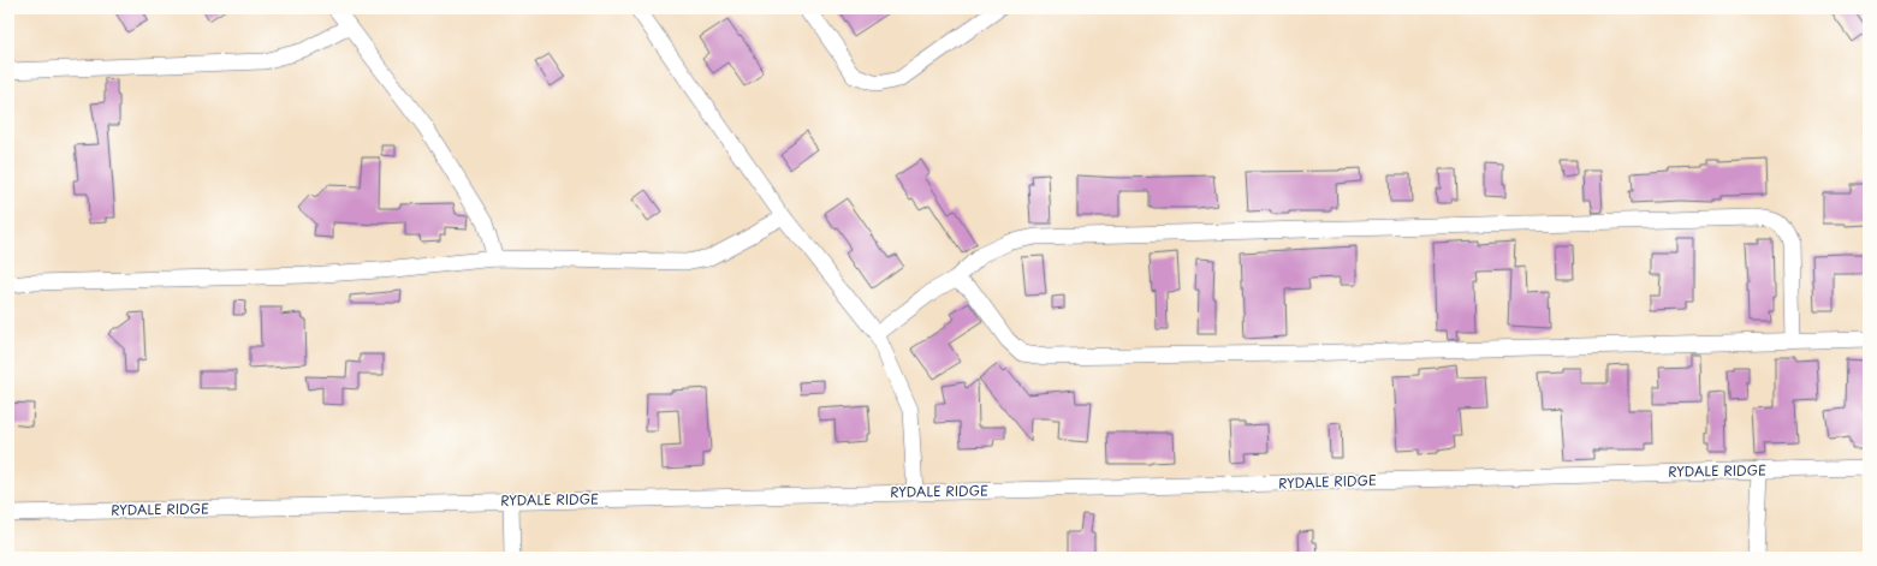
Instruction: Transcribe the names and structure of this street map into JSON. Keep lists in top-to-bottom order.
{
  "streets": {
    "street": ["RYDALE RIDGE"]
  }
}
